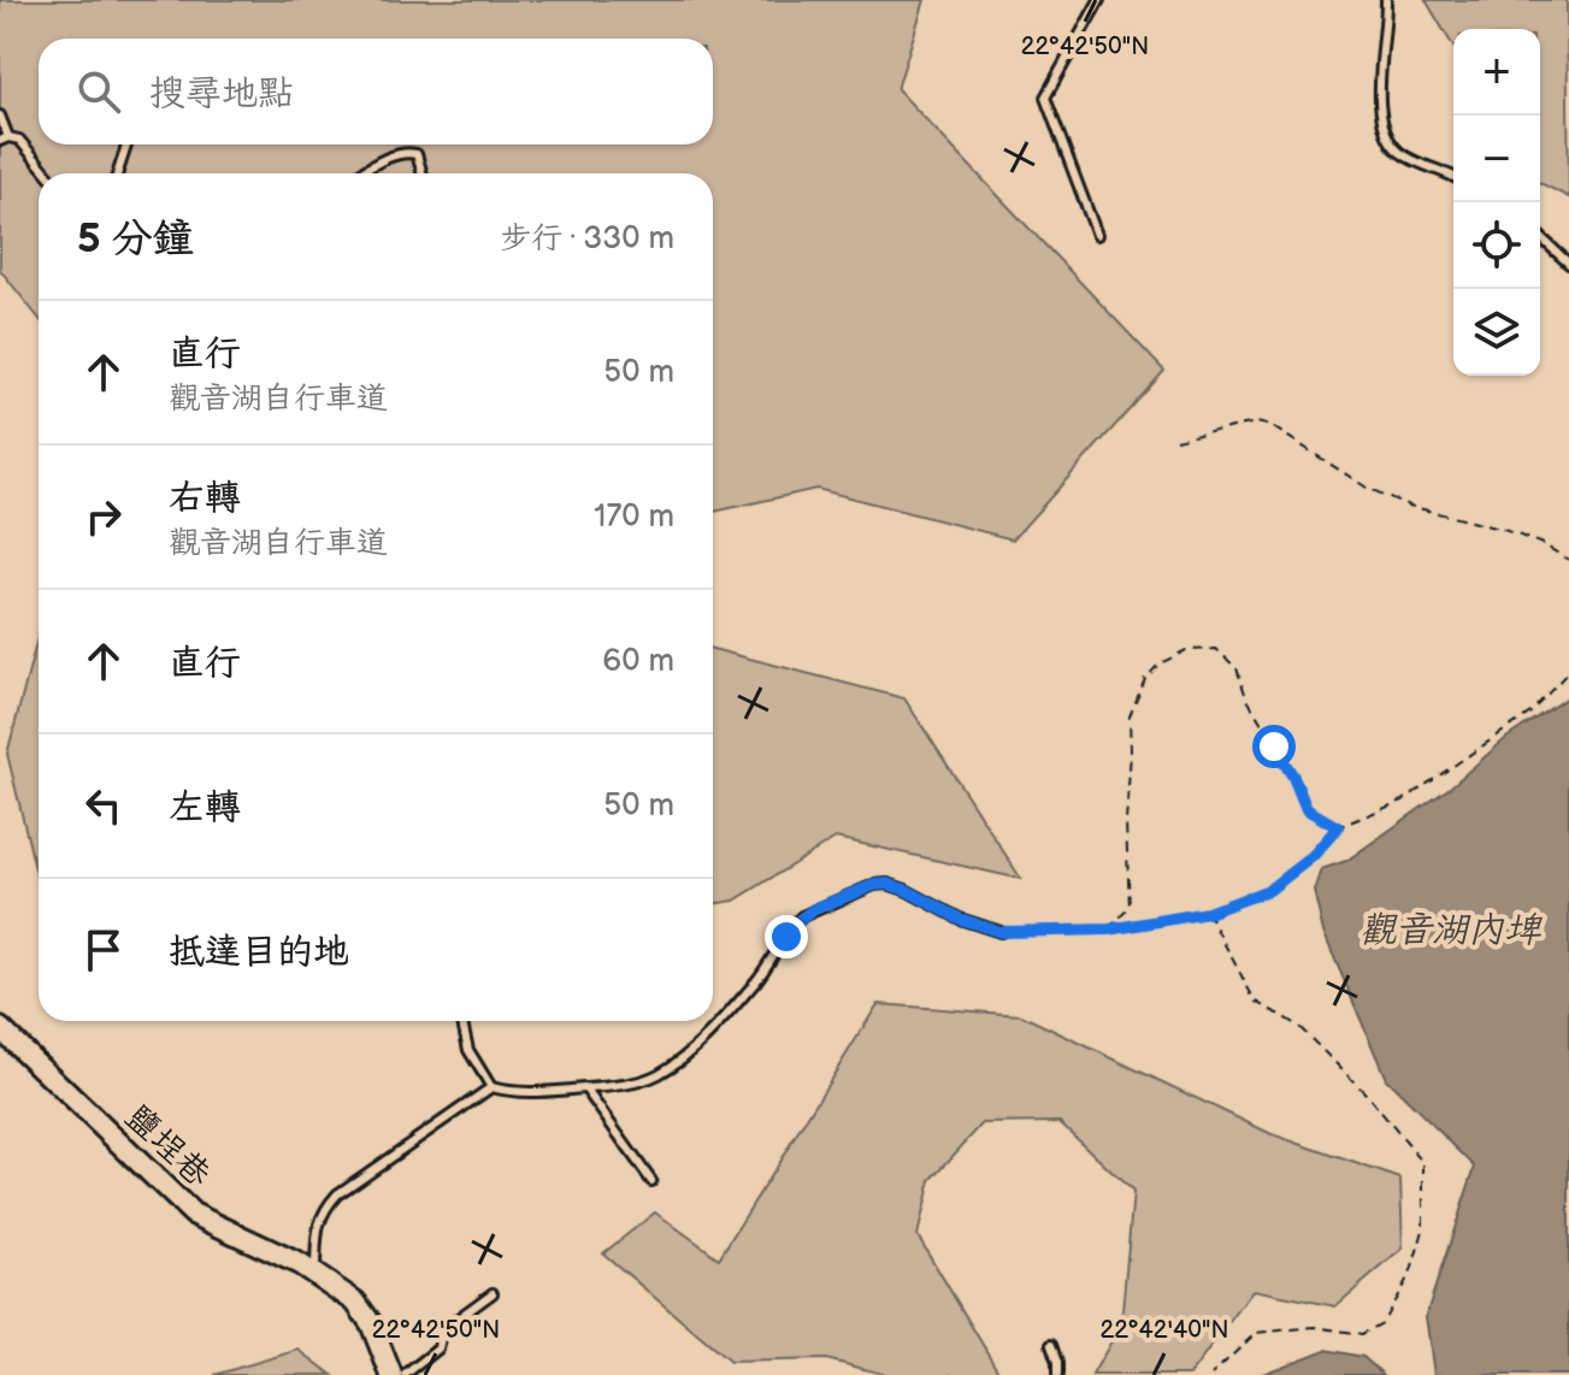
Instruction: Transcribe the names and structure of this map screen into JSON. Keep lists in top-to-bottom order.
{
  "streets": {
    "street": ["鹽埕巷"]
  },
  "water": ["觀音湖內埤"],
  "page": {
    "map_buttons": ["+", "−"],
    "search": "搜尋地點",
    "heading": ["5 分鐘", "步行 · 330 m"],
    "list": [
      ["直行", "觀音湖自行車道", "50 m"],
      ["右轉", "觀音湖自行車道", "170 m"],
      ["直行", "60 m"],
      ["左轉", "50 m"],
      "抵達目的地"
    ]
  },
  "coordinates": ["22°42'50\"N", "22°42'40\"N"]
}
